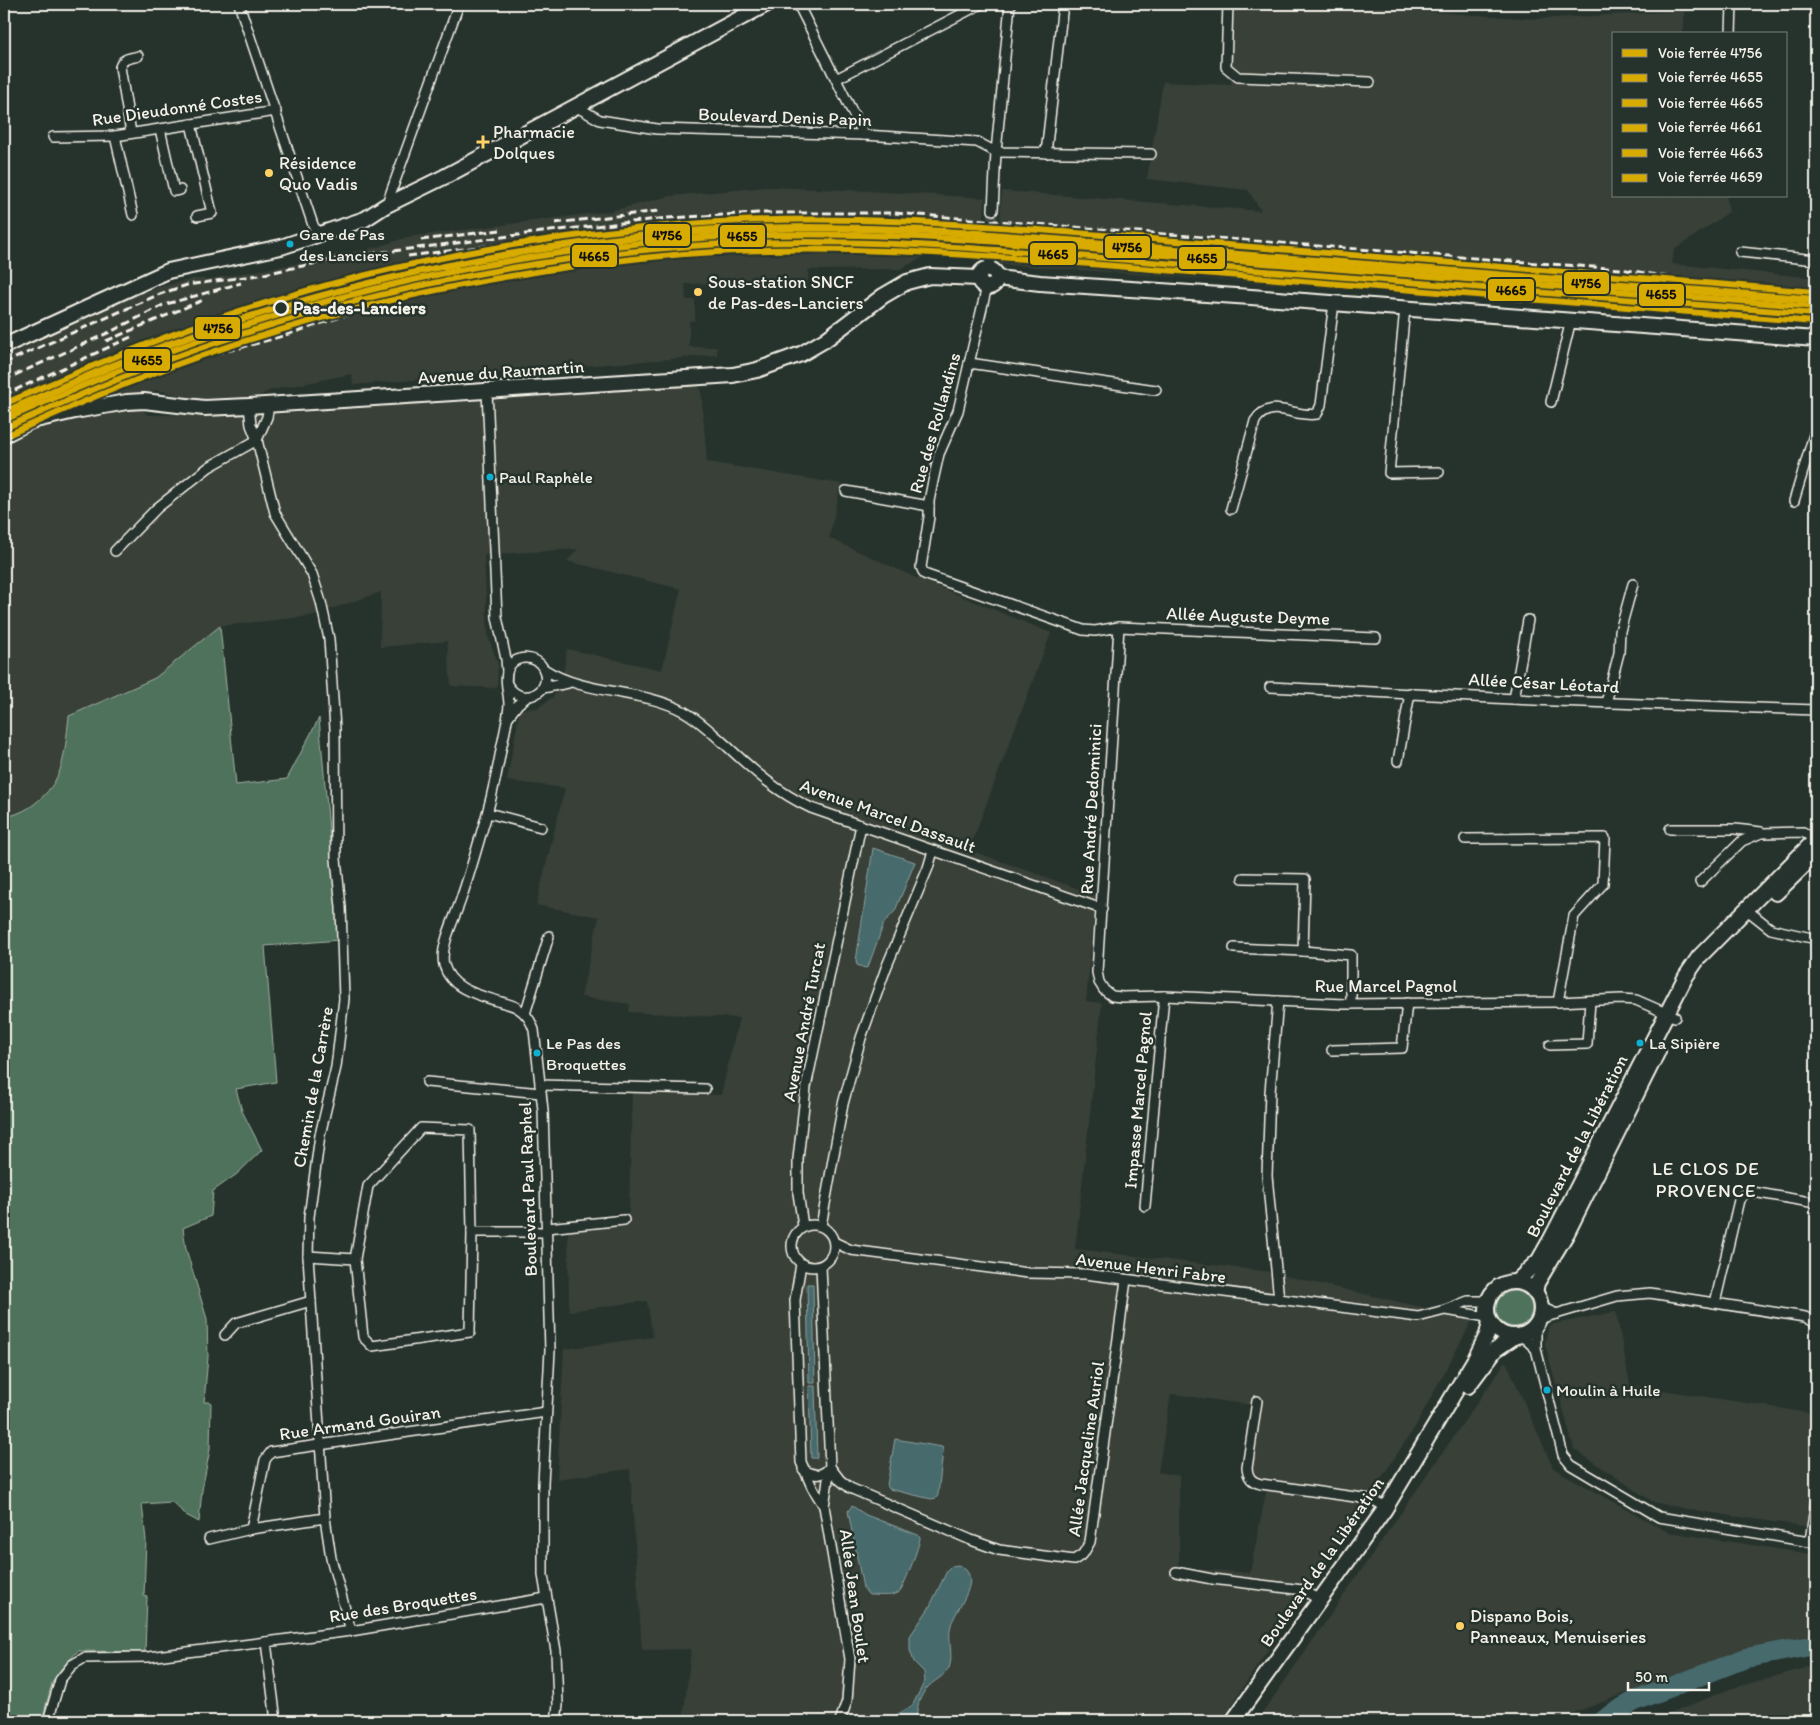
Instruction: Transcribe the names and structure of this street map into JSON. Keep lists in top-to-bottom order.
{
  "streets": {
    "street": [
      "Rue Dieudonné Costes",
      "Boulevard Denis Papin",
      "Avenue du Raumartin",
      "Rue des Rollandins",
      "Allée Auguste Deyme",
      "Allée César Léotard",
      "Rue André Dedominici",
      "Avenue Marcel Dassault",
      "Rue Marcel Pagnol",
      "Avenue André Turcat",
      "Chemin de la Carrère",
      "Impasse Marcel Pagnol",
      "Boulevard de la Libération",
      "Boulevard Paul Raphel",
      "Avenue Henri Fabre",
      "Rue Armand Gouiran",
      "Allée Jacqueline Auriol",
      "Allée Jean Boulet",
      "Rue des Broquettes"
    ]
  },
  "crossings": [
    ["Avenue du Raumartin", "Rue des Rollandins"],
    ["Avenue du Raumartin", "Chemin de la Carrère"],
    ["Rue des Rollandins", "Allée Auguste Deyme"],
    ["Rue des Rollandins", "Rue André Dedominici"],
    ["Allée Auguste Deyme", "Rue André Dedominici"],
    ["Rue André Dedominici", "Avenue Marcel Dassault"],
    ["Rue André Dedominici", "Rue Marcel Pagnol"],
    ["Avenue Marcel Dassault", "Avenue André Turcat"],
    ["Rue Marcel Pagnol", "Impasse Marcel Pagnol"],
    ["Rue Marcel Pagnol", "Boulevard de la Libération"],
    ["Avenue André Turcat", "Avenue Henri Fabre"],
    ["Chemin de la Carrère", "Rue Armand Gouiran"],
    ["Chemin de la Carrère", "Rue des Broquettes"],
    ["Boulevard de la Libération", "Avenue Henri Fabre"],
    ["Boulevard Paul Raphel", "Rue Armand Gouiran"],
    ["Boulevard Paul Raphel", "Rue des Broquettes"],
    ["Avenue Henri Fabre", "Allée Jacqueline Auriol"]
  ],
  "districts": ["LE CLOS DE PROVENCE"],
  "places": {
    "health": ["Pharmacie Dolques"],
    "other": [
      "Résidence Quo Vadis",
      "Gare de Pas des Lanciers",
      "Sous-station SNCF de Pas-des-Lanciers",
      "Pas-des-Lanciers",
      "Paul Raphèle",
      "La Sipière",
      "Le Pas des Broquettes",
      "Moulin à Huile",
      "Dispano Bois, Panneaux, Menuiseries"
    ]
  },
  "lines": [
    "rail line 4659",
    "rail line 4661",
    "rail line 4756",
    "rail line 4655",
    "rail line 4665",
    "rail line 4663"
  ],
  "legend": [
    "Voie ferrée 4756",
    "Voie ferrée 4655",
    "Voie ferrée 4665",
    "Voie ferrée 4661",
    "Voie ferrée 4663",
    "Voie ferrée 4659"
  ],
  "scale_bar": "50 m"
}
